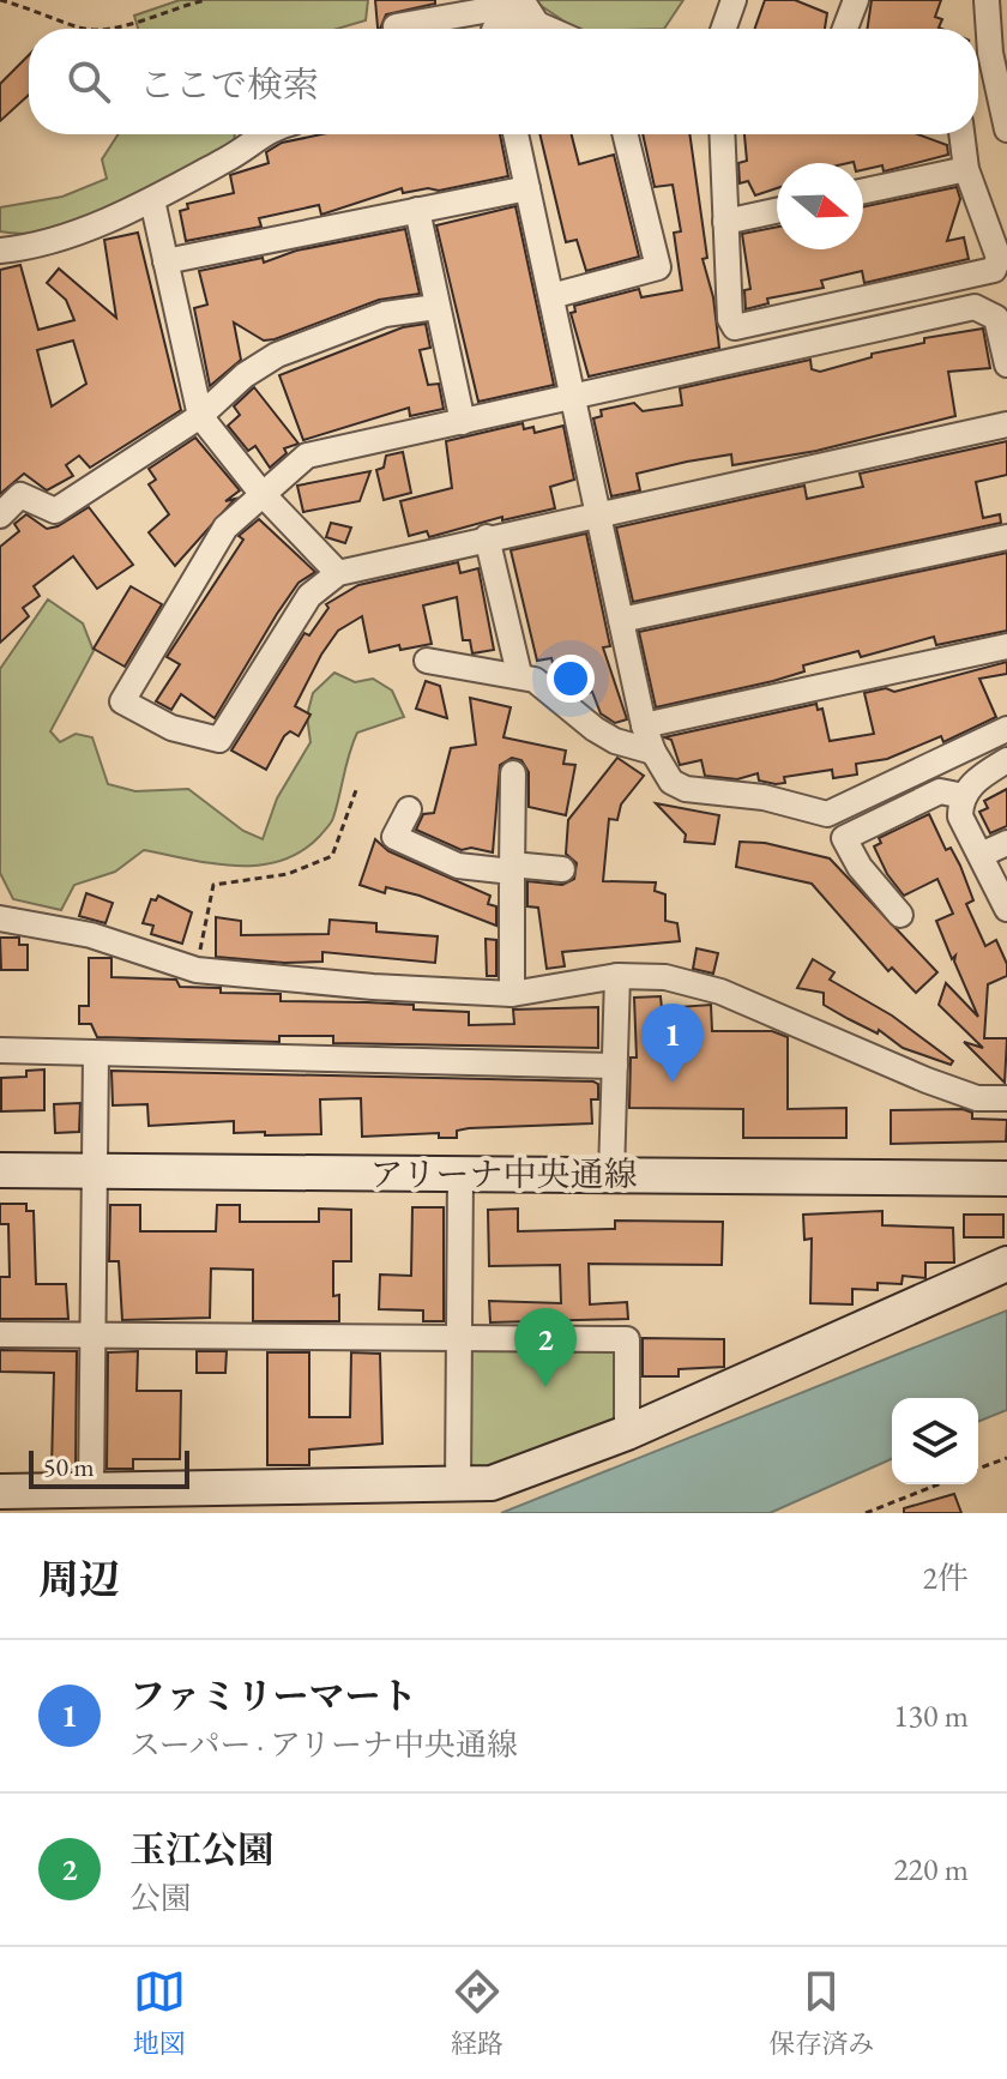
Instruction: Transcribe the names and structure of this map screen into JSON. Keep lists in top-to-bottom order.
{
  "streets": {
    "street": ["アリーナ中央通線"]
  },
  "scale_bar": "50 m",
  "north": "right",
  "page": {
    "search": "ここで検索",
    "pins": ["1", "2"],
    "scale": "50 m",
    "heading": ["周辺", "2件"],
    "list": [
      {
        "mark": "1",
        "name": "ファミリーマート",
        "note": "スーパー · アリーナ中央通線",
        "value": "130 m"
      },
      {
        "mark": "2",
        "name": "玉江公園",
        "note": "公園",
        "value": "220 m"
      }
    ],
    "nav": ["地図", "経路", "保存済み"]
  }
}
